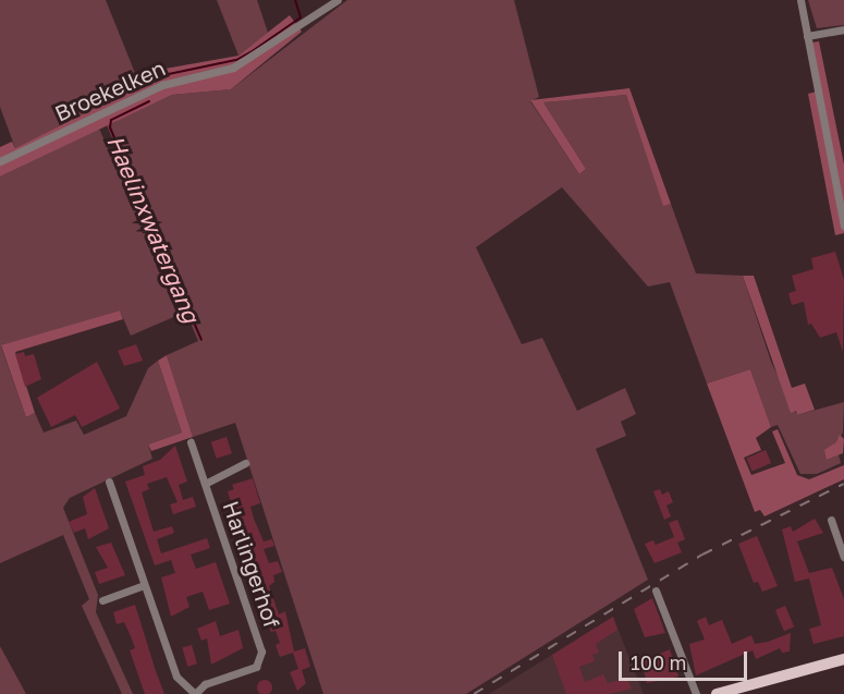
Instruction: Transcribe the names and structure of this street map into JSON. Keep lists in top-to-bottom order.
{
  "streets": {
    "street": ["Broekelken", "Harlingerhof"]
  },
  "water": ["Haelinxwatergang"],
  "scale_bar": "100 m"
}
